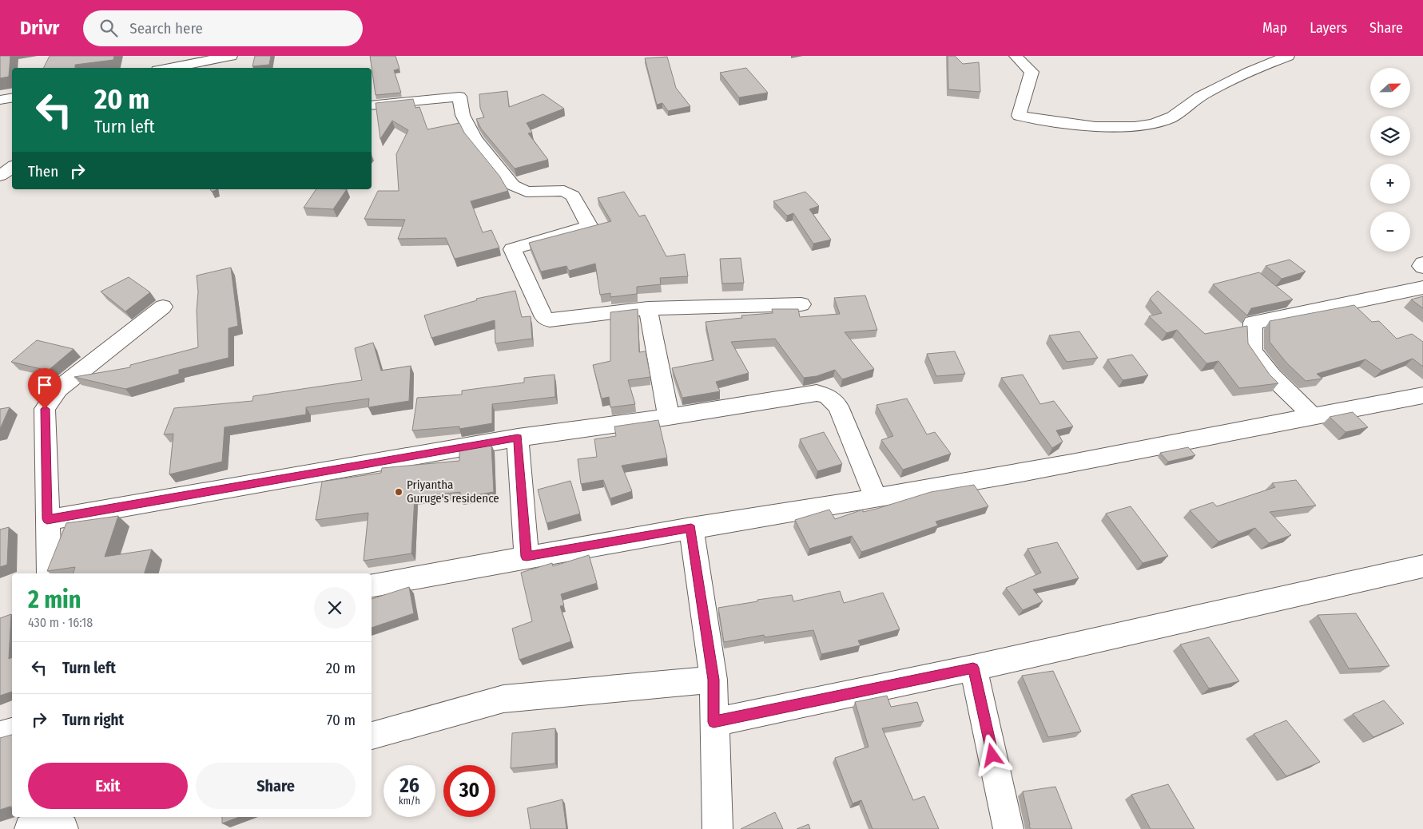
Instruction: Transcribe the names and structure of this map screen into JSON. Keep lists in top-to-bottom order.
{
  "places": ["Priyantha Guruge's residence"],
  "north": "right",
  "page": {
    "header": "Drivr",
    "search": "Search here",
    "nav": ["Map", "Layers", "Share"],
    "map_buttons": ["+", "−"],
    "turn": ["20 m", "Turn left"],
    "then": "Then",
    "heading": ["2 min", "430 m · 16:18"],
    "list": [
      {
        "name": "Turn left",
        "value": "20 m"
      },
      {
        "name": "Turn right",
        "value": "70 m"
      }
    ],
    "buttons": ["Exit", "Share"],
    "speed": "26 km/h",
    "limit": "30"
  }
}
